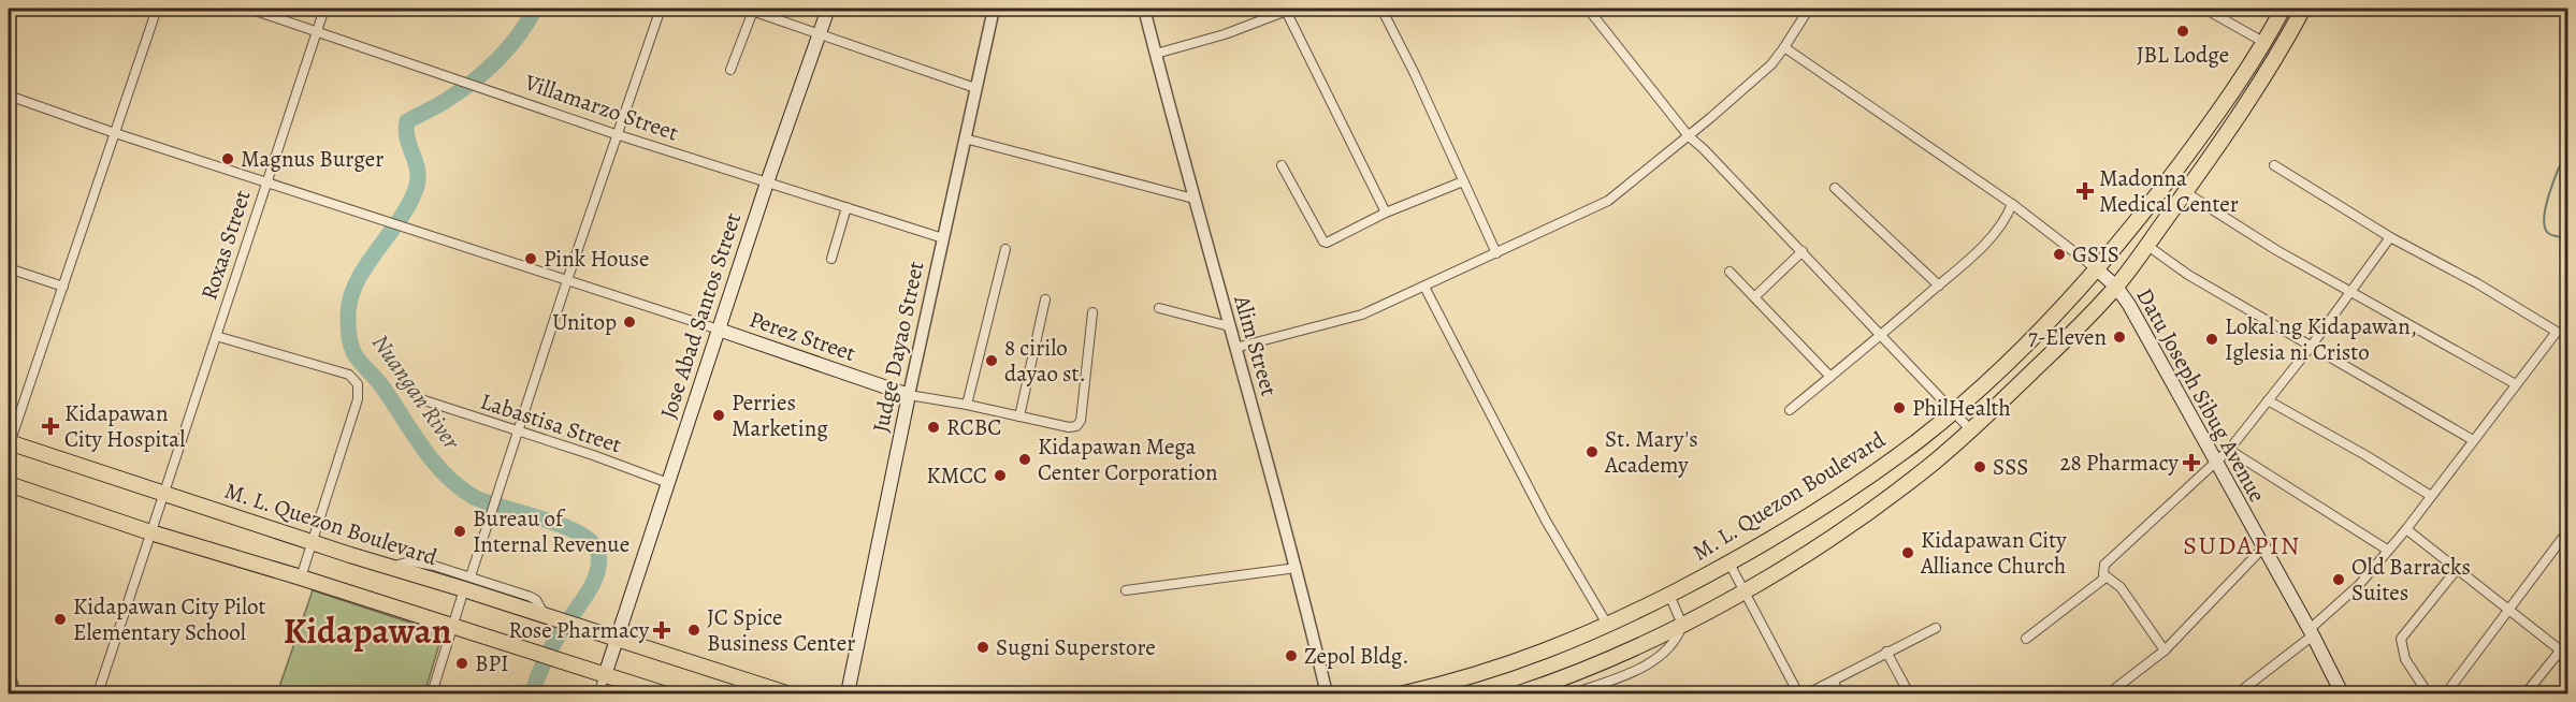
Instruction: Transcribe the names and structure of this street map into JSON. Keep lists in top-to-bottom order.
{
  "streets": {
    "highway": ["M. L. Quezon Boulevard"],
    "main road": [
      "Jose Abad Santos Street",
      "Perez Street",
      "Judge Dayao Street",
      "Datu Joseph Sibug Avenue"
    ],
    "street": [
      "Villamarzo Street",
      "Roxas Street",
      "Alim Street",
      "Labastisa Street"
    ]
  },
  "crossings": [
    ["Villamarzo Street", "Roxas Street"],
    ["Villamarzo Street", "Jose Abad Santos Street"],
    ["Villamarzo Street", "Judge Dayao Street"],
    ["Roxas Street", "Perez Street"],
    ["Roxas Street", "M. L. Quezon Boulevard"],
    ["Jose Abad Santos Street", "Perez Street"],
    ["Jose Abad Santos Street", "Labastisa Street"],
    ["Jose Abad Santos Street", "M. L. Quezon Boulevard"],
    ["Perez Street", "Judge Dayao Street"],
    ["Datu Joseph Sibug Avenue", "M. L. Quezon Boulevard"]
  ],
  "districts": ["SUDAPIN", "Kidapawan"],
  "water": ["Nuangan River"],
  "places": {
    "other": [
      "JBL Lodge",
      "Magnus Burger",
      "GSIS",
      "Pink House",
      "Unitop",
      "7-Eleven",
      "Lokal ng Kidapawan, Iglesia ni Cristo",
      "8 cirilo dayao st.",
      "PhilHealth",
      "Perries Marketing",
      "RCBC",
      "St. Mary's Academy",
      "Kidapawan Mega Center Corporation",
      "SSS",
      "KMCC",
      "Bureau of Internal Revenue",
      "Kidapawan City Alliance Church",
      "Old Barracks Suites",
      "Kidapawan City Pilot Elementary School",
      "JC Spice Business Center",
      "Sugni Superstore",
      "Zepol Bldg.",
      "BPI"
    ],
    "health": [
      "Madonna Medical Center",
      "Kidapawan City Hospital",
      "28 Pharmacy",
      "Rose Pharmacy"
    ]
  }
}
